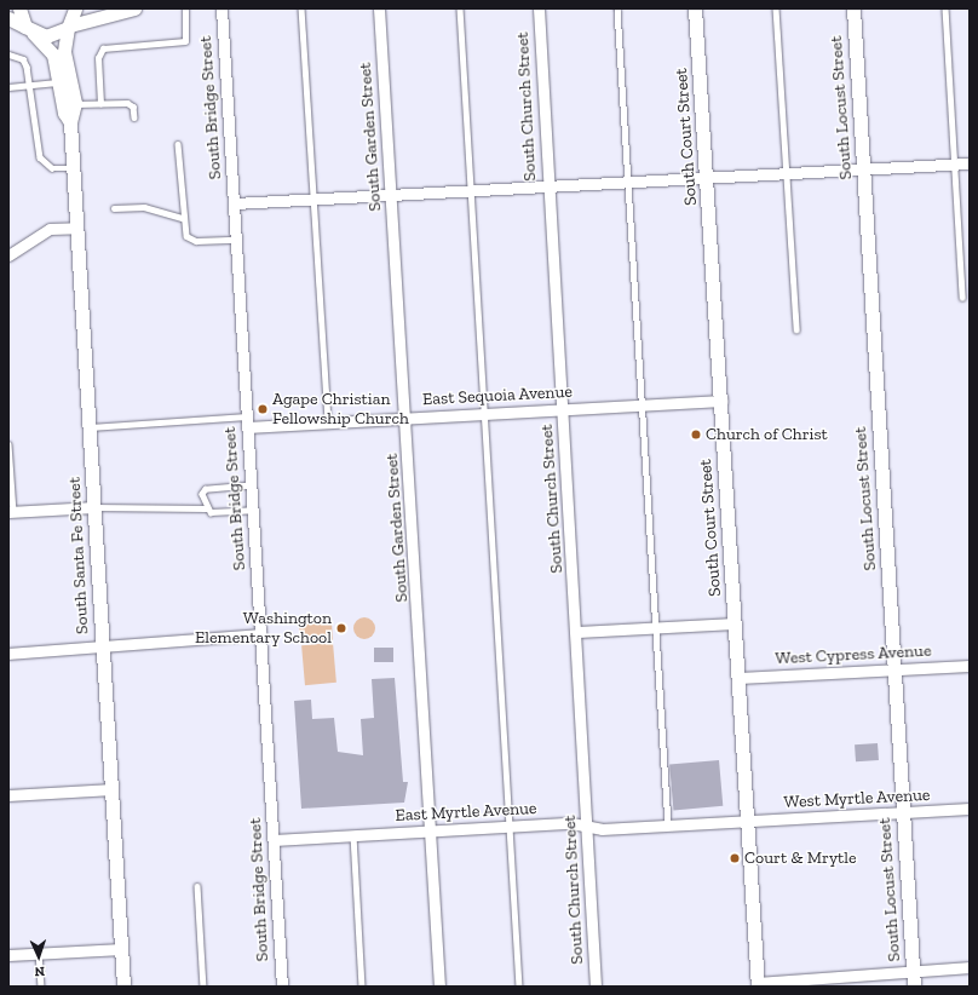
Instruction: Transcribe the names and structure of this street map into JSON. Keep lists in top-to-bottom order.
{
  "streets": {
    "street": [
      "South Church Street",
      "South Bridge Street",
      "South Locust Street",
      "South Garden Street",
      "South Court Street",
      "East Sequoia Avenue",
      "South Santa Fe Street",
      "West Cypress Avenue",
      "West Myrtle Avenue",
      "East Myrtle Avenue"
    ]
  },
  "crossings": [
    ["South Church Street", "East Sequoia Avenue"],
    ["South Church Street", "East Myrtle Avenue"],
    ["South Bridge Street", "East Sequoia Avenue"],
    ["South Bridge Street", "East Myrtle Avenue"],
    ["South Locust Street", "West Cypress Avenue"],
    ["South Locust Street", "West Myrtle Avenue"],
    ["South Garden Street", "East Sequoia Avenue"],
    ["South Garden Street", "East Myrtle Avenue"],
    ["South Court Street", "East Sequoia Avenue"],
    ["South Court Street", "West Cypress Avenue"],
    ["South Court Street", "West Myrtle Avenue"],
    ["South Court Street", "East Myrtle Avenue"],
    ["West Myrtle Avenue", "East Myrtle Avenue"]
  ],
  "places": [
    "Agape Christian Fellowship Church",
    "Church of Christ",
    "Washington Elementary School",
    "Court & Mrytle"
  ],
  "north": "bottom"
}
